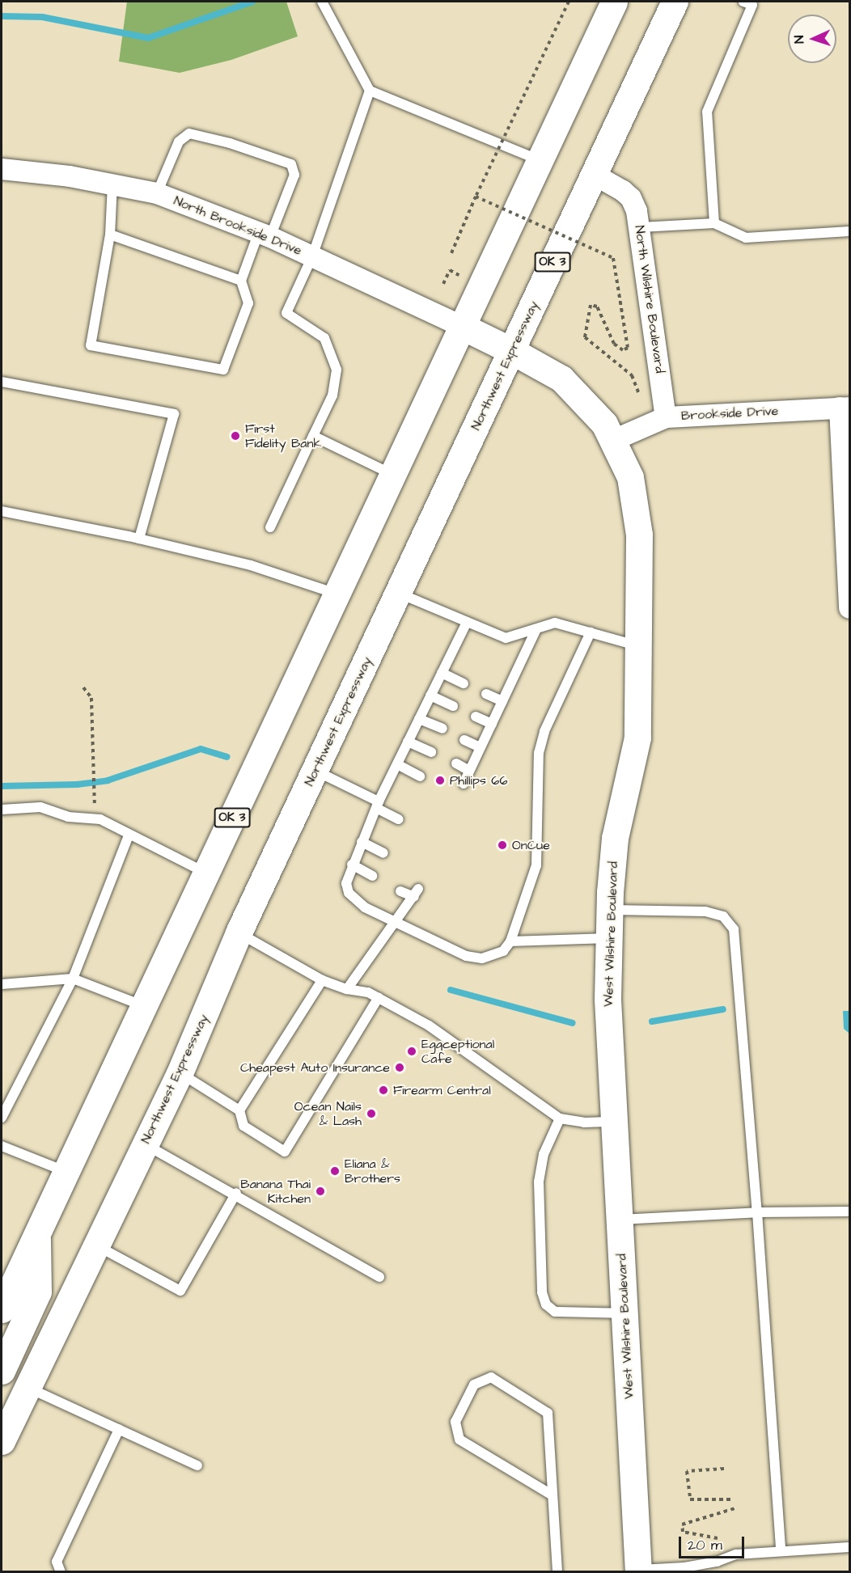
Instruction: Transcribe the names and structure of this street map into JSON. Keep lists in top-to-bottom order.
{
  "streets": {
    "main road": ["OK 3", "Northwest Expressway", "West Wilshire Boulevard"],
    "street": ["North Brookside Drive", "North Wilshire Boulevard", "Brookside Drive"]
  },
  "crossings": [
    ["North Brookside Drive", "OK 3"],
    ["North Brookside Drive", "West Wilshire Boulevard"],
    ["OK 3", "West Wilshire Boulevard"],
    ["North Wilshire Boulevard", "Northwest Expressway"],
    ["North Wilshire Boulevard", "Brookside Drive"],
    ["Northwest Expressway", "West Wilshire Boulevard"],
    ["Brookside Drive", "West Wilshire Boulevard"]
  ],
  "places": [
    "First Fidelity Bank",
    "Phillips 66",
    "OnCue",
    "Eggceptional Cafe",
    "Cheapest Auto Insurance",
    "Firearm Central",
    "Ocean Nails & Lash",
    "Eliana & Brothers",
    "Banana Thai Kitchen"
  ],
  "scale_bar": "20 m",
  "north": "left"
}
